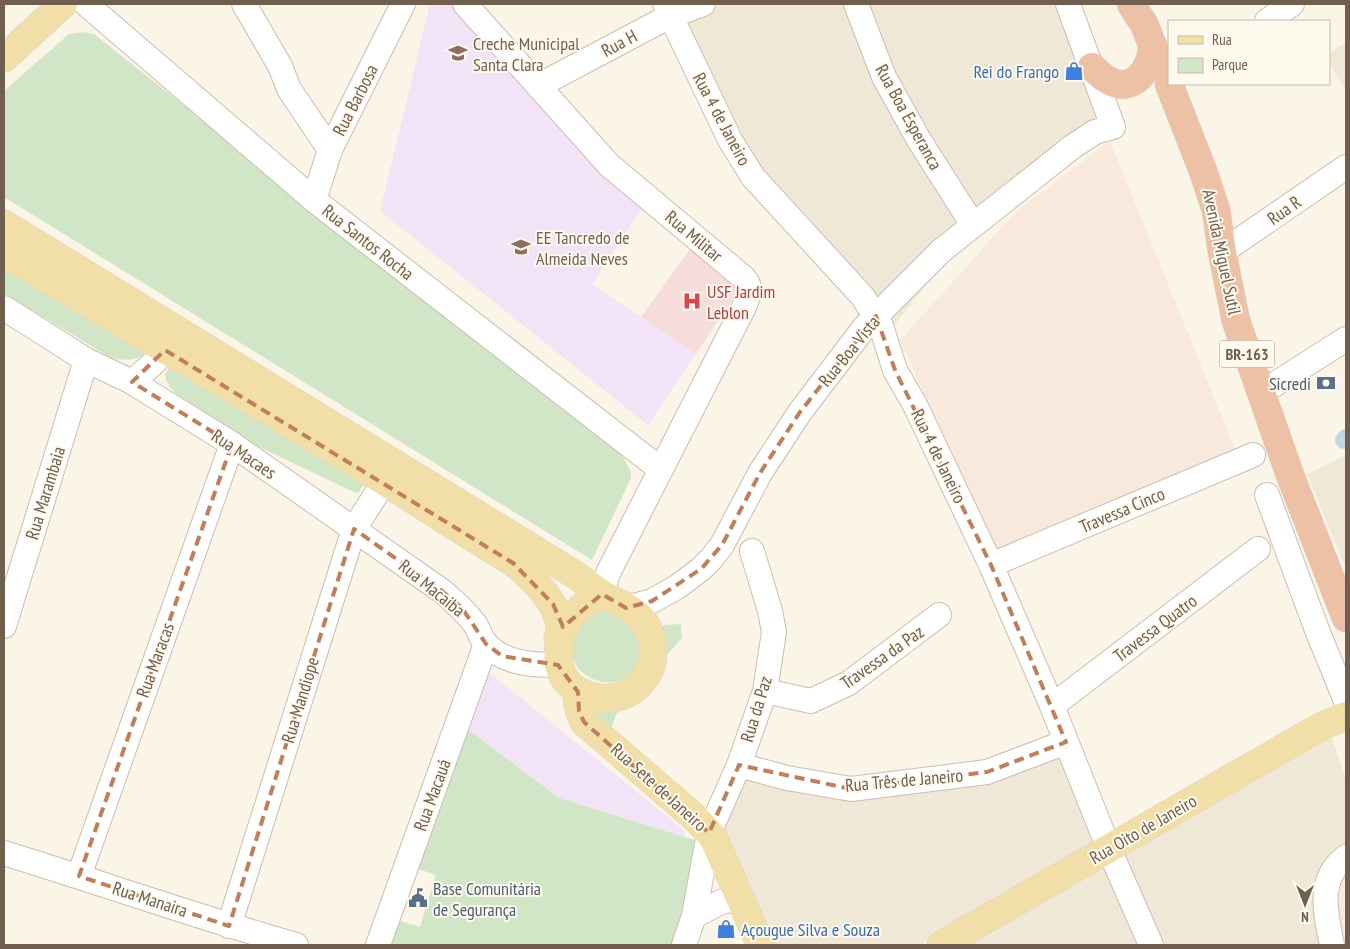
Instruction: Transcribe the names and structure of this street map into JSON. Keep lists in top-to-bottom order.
{
  "streets": {
    "highway": ["Avenida Miguel Sutil", "BR-163"],
    "main road": ["Rua Sete de Janeiro", "Rua Oito de Janeiro"],
    "street": [
      "Rua H",
      "Rua Barbosa",
      "Rua Boa Esperanca",
      "Rua 4 de Janeiro",
      "Rua R",
      "Rua Militar",
      "Rua Santos Rocha",
      "Rua Boa Vista",
      "Rua Macaes",
      "Rua Marambaia",
      "Travessa Cinco",
      "Rua Macaiba",
      "Travessa Quatro",
      "Travessa da Paz",
      "Rua Maracas",
      "Rua Mandiope",
      "Rua da Paz",
      "Rua Três de Janeiro",
      "Rua Macauá",
      "Rua Manaira"
    ]
  },
  "crossings": [
    ["Rua H", "Rua 4 de Janeiro"],
    ["Rua H", "Rua Militar"],
    ["Rua Barbosa", "Rua Santos Rocha"],
    ["Rua Boa Esperanca", "Rua Boa Vista"],
    ["Rua 4 de Janeiro", "Rua Boa Vista"],
    ["Rua 4 de Janeiro", "Travessa Cinco"],
    ["Rua 4 de Janeiro", "Travessa Quatro"],
    ["Rua 4 de Janeiro", "Rua Três de Janeiro"],
    ["Rua 4 de Janeiro", "Rua Oito de Janeiro"],
    ["Rua R", "Avenida Miguel Sutil"],
    ["Rua Militar", "Rua Santos Rocha"],
    ["Rua Militar", "Rua Boa Vista"],
    ["Rua Militar", "Rua Macaiba"],
    ["Rua Militar", "Rua Sete de Janeiro"],
    ["Rua Boa Vista", "Rua Macaiba"],
    ["Rua Boa Vista", "Rua Sete de Janeiro"],
    ["Rua Macaes", "Rua Marambaia"],
    ["Rua Macaes", "Rua Macaiba"],
    ["Rua Macaes", "Rua Maracas"],
    ["Rua Macaes", "Rua Mandiope"],
    ["Rua Macaiba", "Rua Mandiope"],
    ["Rua Macaiba", "Rua Sete de Janeiro"],
    ["Rua Macaiba", "Rua Macauá"],
    ["Travessa da Paz", "Rua da Paz"],
    ["Rua Maracas", "Rua Manaira"],
    ["Rua Mandiope", "Rua Manaira"],
    ["Rua da Paz", "Rua Três de Janeiro"],
    ["Rua da Paz", "Rua Sete de Janeiro"]
  ],
  "places": {
    "school or university": ["Creche Municipal Santa Clara", "EE Tancredo de Almeida Neves"],
    "shop": ["Rei do Frango", "Açougue Silva e Souza"],
    "hospital": ["USF Jardim Leblon"],
    "bank": ["Sicredi"],
    "public building": ["Base Comunitária de Segurança"]
  },
  "legend": ["Rua", "Parque"],
  "north": "bottom"
}
